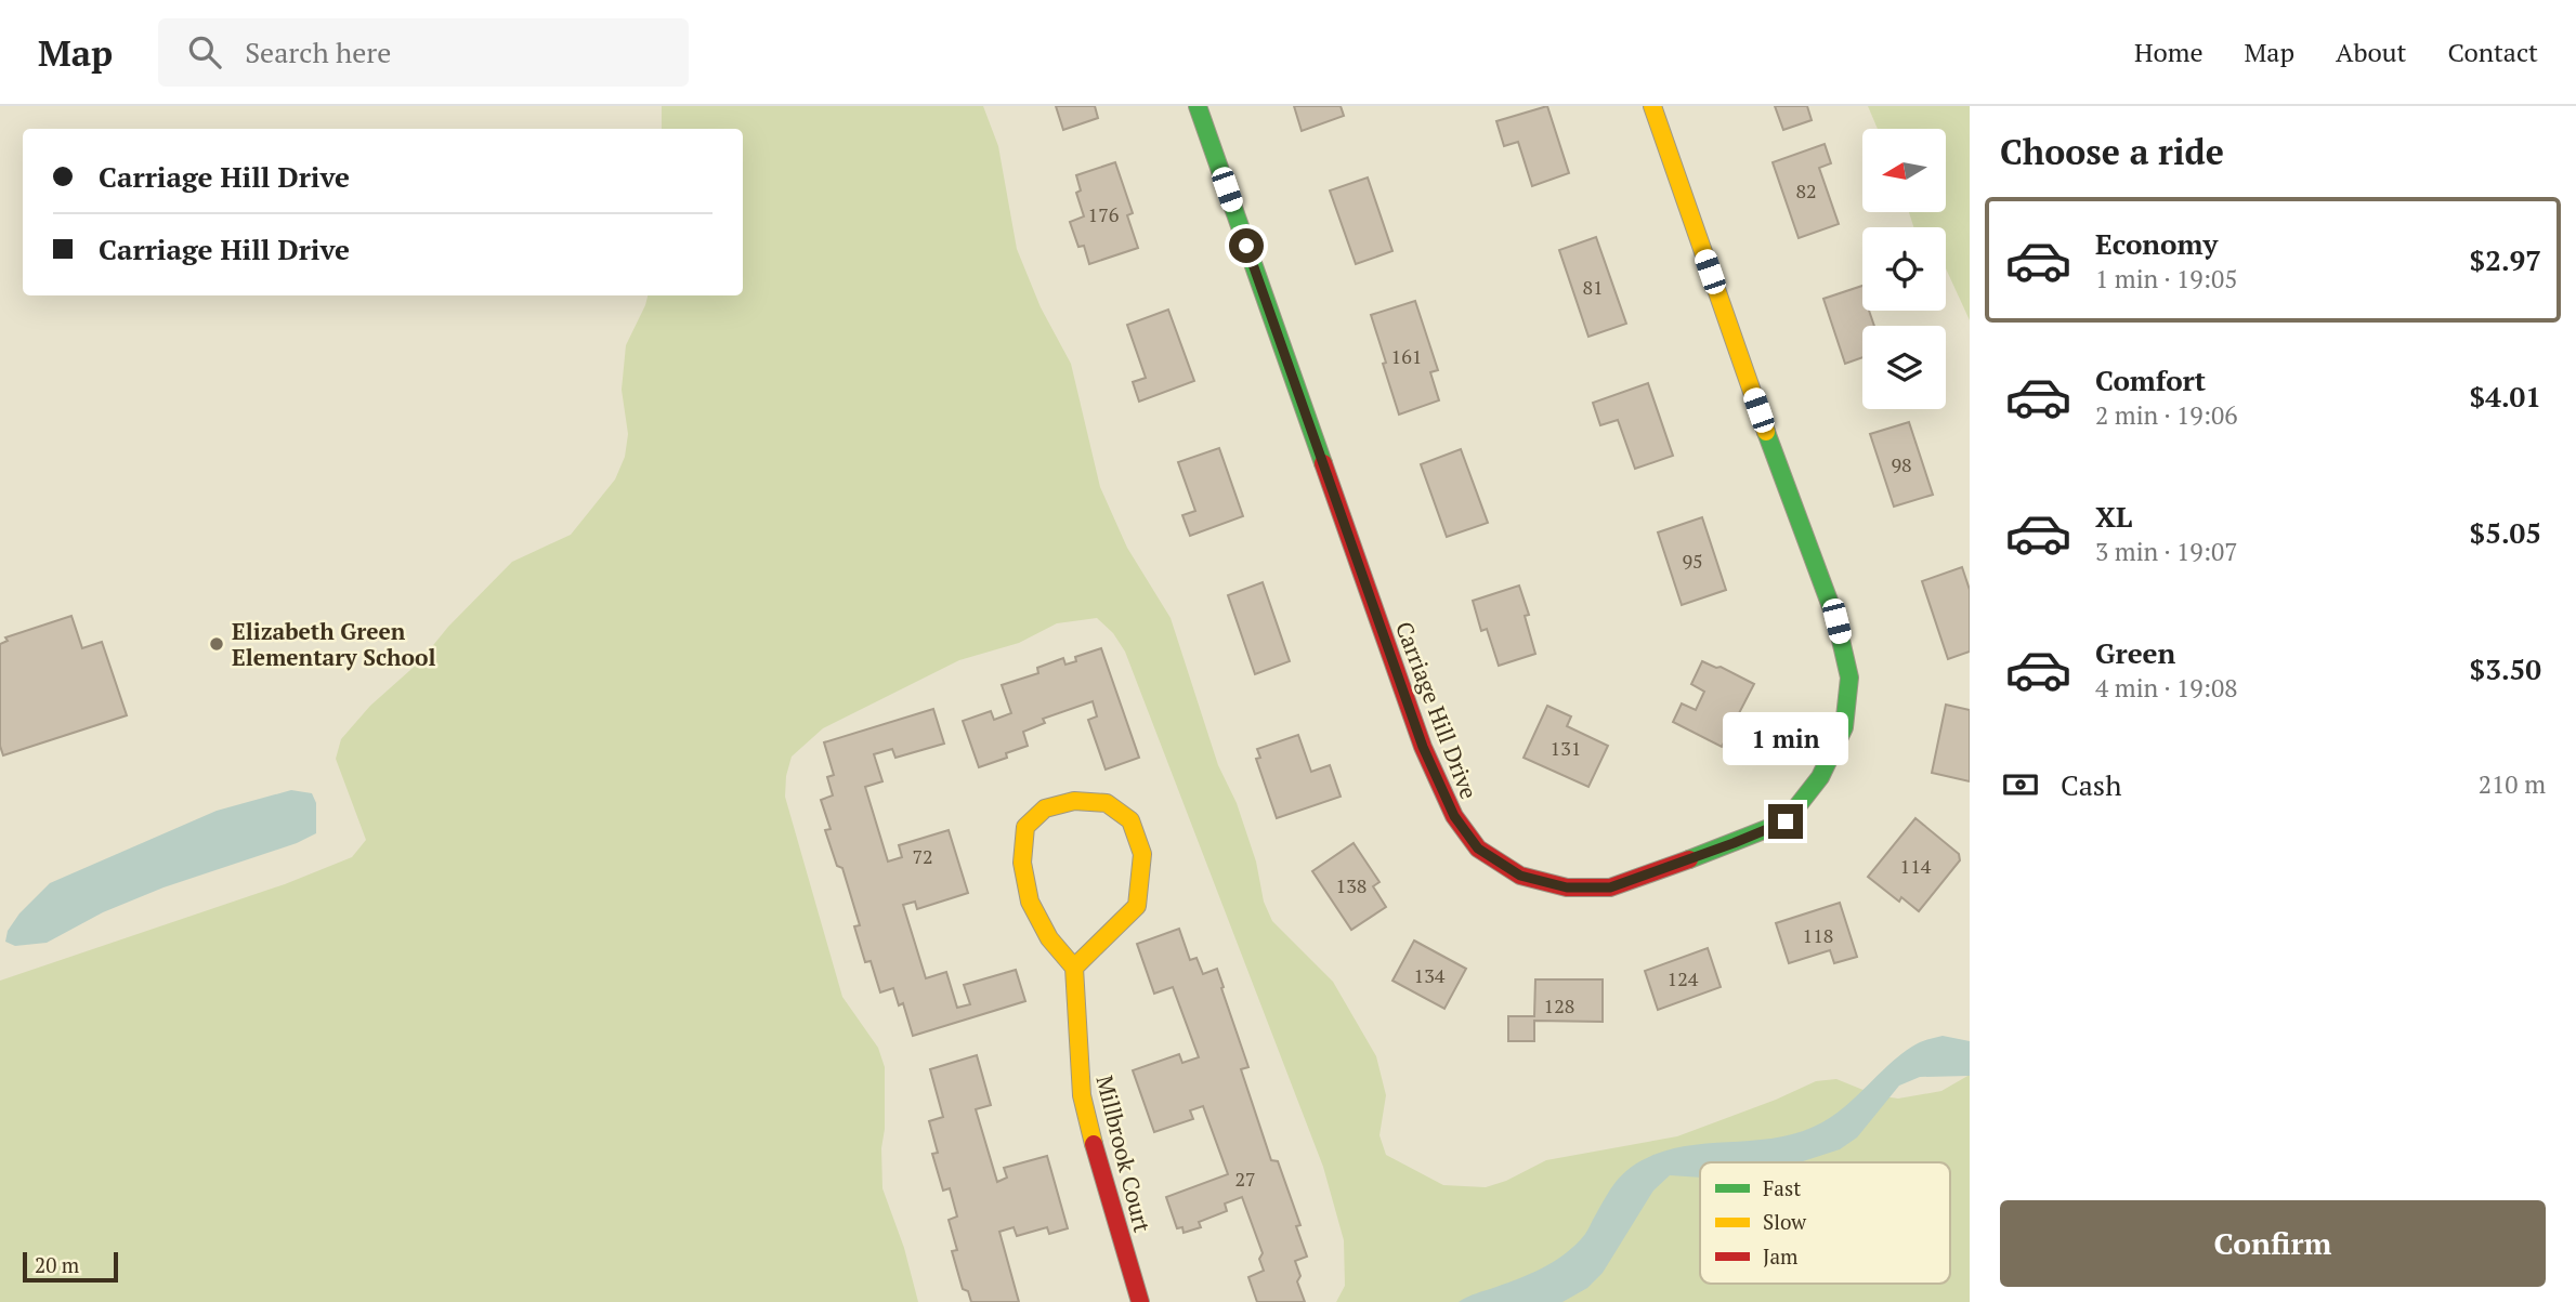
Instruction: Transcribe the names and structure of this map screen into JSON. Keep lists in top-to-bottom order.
{
  "streets": {
    "street": ["Carriage Hill Drive", "Millbrook Court"]
  },
  "places": ["Elizabeth Green Elementary School"],
  "house_numbers": [
    "82",
    "176",
    "81",
    "161",
    "98",
    "95",
    "131",
    "72",
    "114",
    "138",
    "118",
    "134",
    "124",
    "128",
    "27"
  ],
  "legend": ["Fast", "Slow", "Jam"],
  "scale_bar": "20 m",
  "north": "left",
  "page": {
    "header": "Map",
    "search": "Search here",
    "nav": [
      "Home",
      "Map",
      "About",
      "Contact"
    ],
    "heading": "Choose a ride",
    "banner": ["Carriage Hill Drive", "Carriage Hill Drive"],
    "list": [
      {
        "name": "Economy",
        "note": "1 min · 19:05",
        "value": "$2.97"
      },
      {
        "name": "Comfort",
        "note": "2 min · 19:06",
        "value": "$4.01"
      },
      {
        "name": "XL",
        "note": "3 min · 19:07",
        "value": "$5.05"
      },
      {
        "name": "Green",
        "note": "4 min · 19:08",
        "value": "$3.50"
      }
    ],
    "bubble": "1 min",
    "pay": ["Cash", "210 m"],
    "buttons": "Confirm",
    "scale": "20 m"
  }
}
